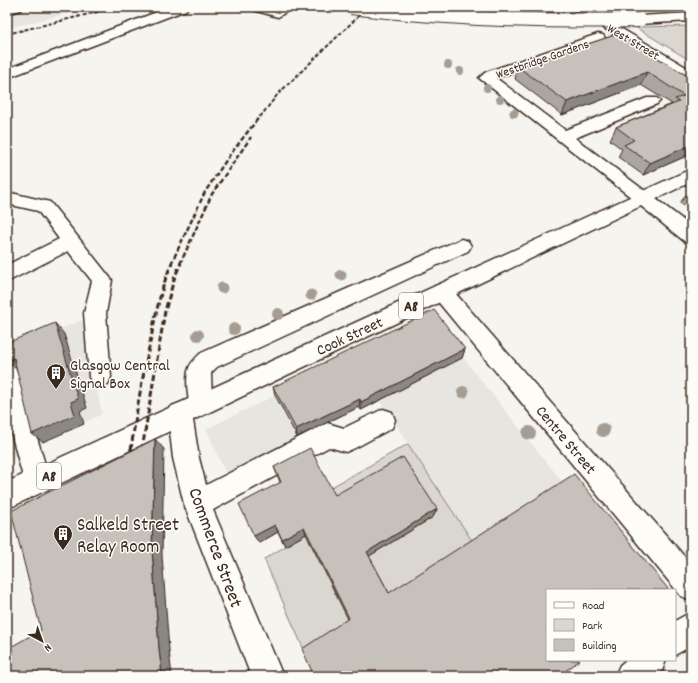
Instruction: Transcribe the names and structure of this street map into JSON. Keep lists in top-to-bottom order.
{
  "streets": {
    "main road": [
      "West Street",
      "Westbridge Gardens",
      "A8",
      "Cook Street",
      "Centre Street",
      "Commerce Street"
    ]
  },
  "crossings": [
    ["Westbridge Gardens", "Cook Street"],
    ["Cook Street", "Centre Street"],
    ["Cook Street", "Commerce Street"]
  ],
  "places": {
    "building": ["Glasgow Central Signal Box", "Salkeld Street Relay Room"]
  },
  "legend": ["Road", "Park", "Building"],
  "north": "bottom right"
}
